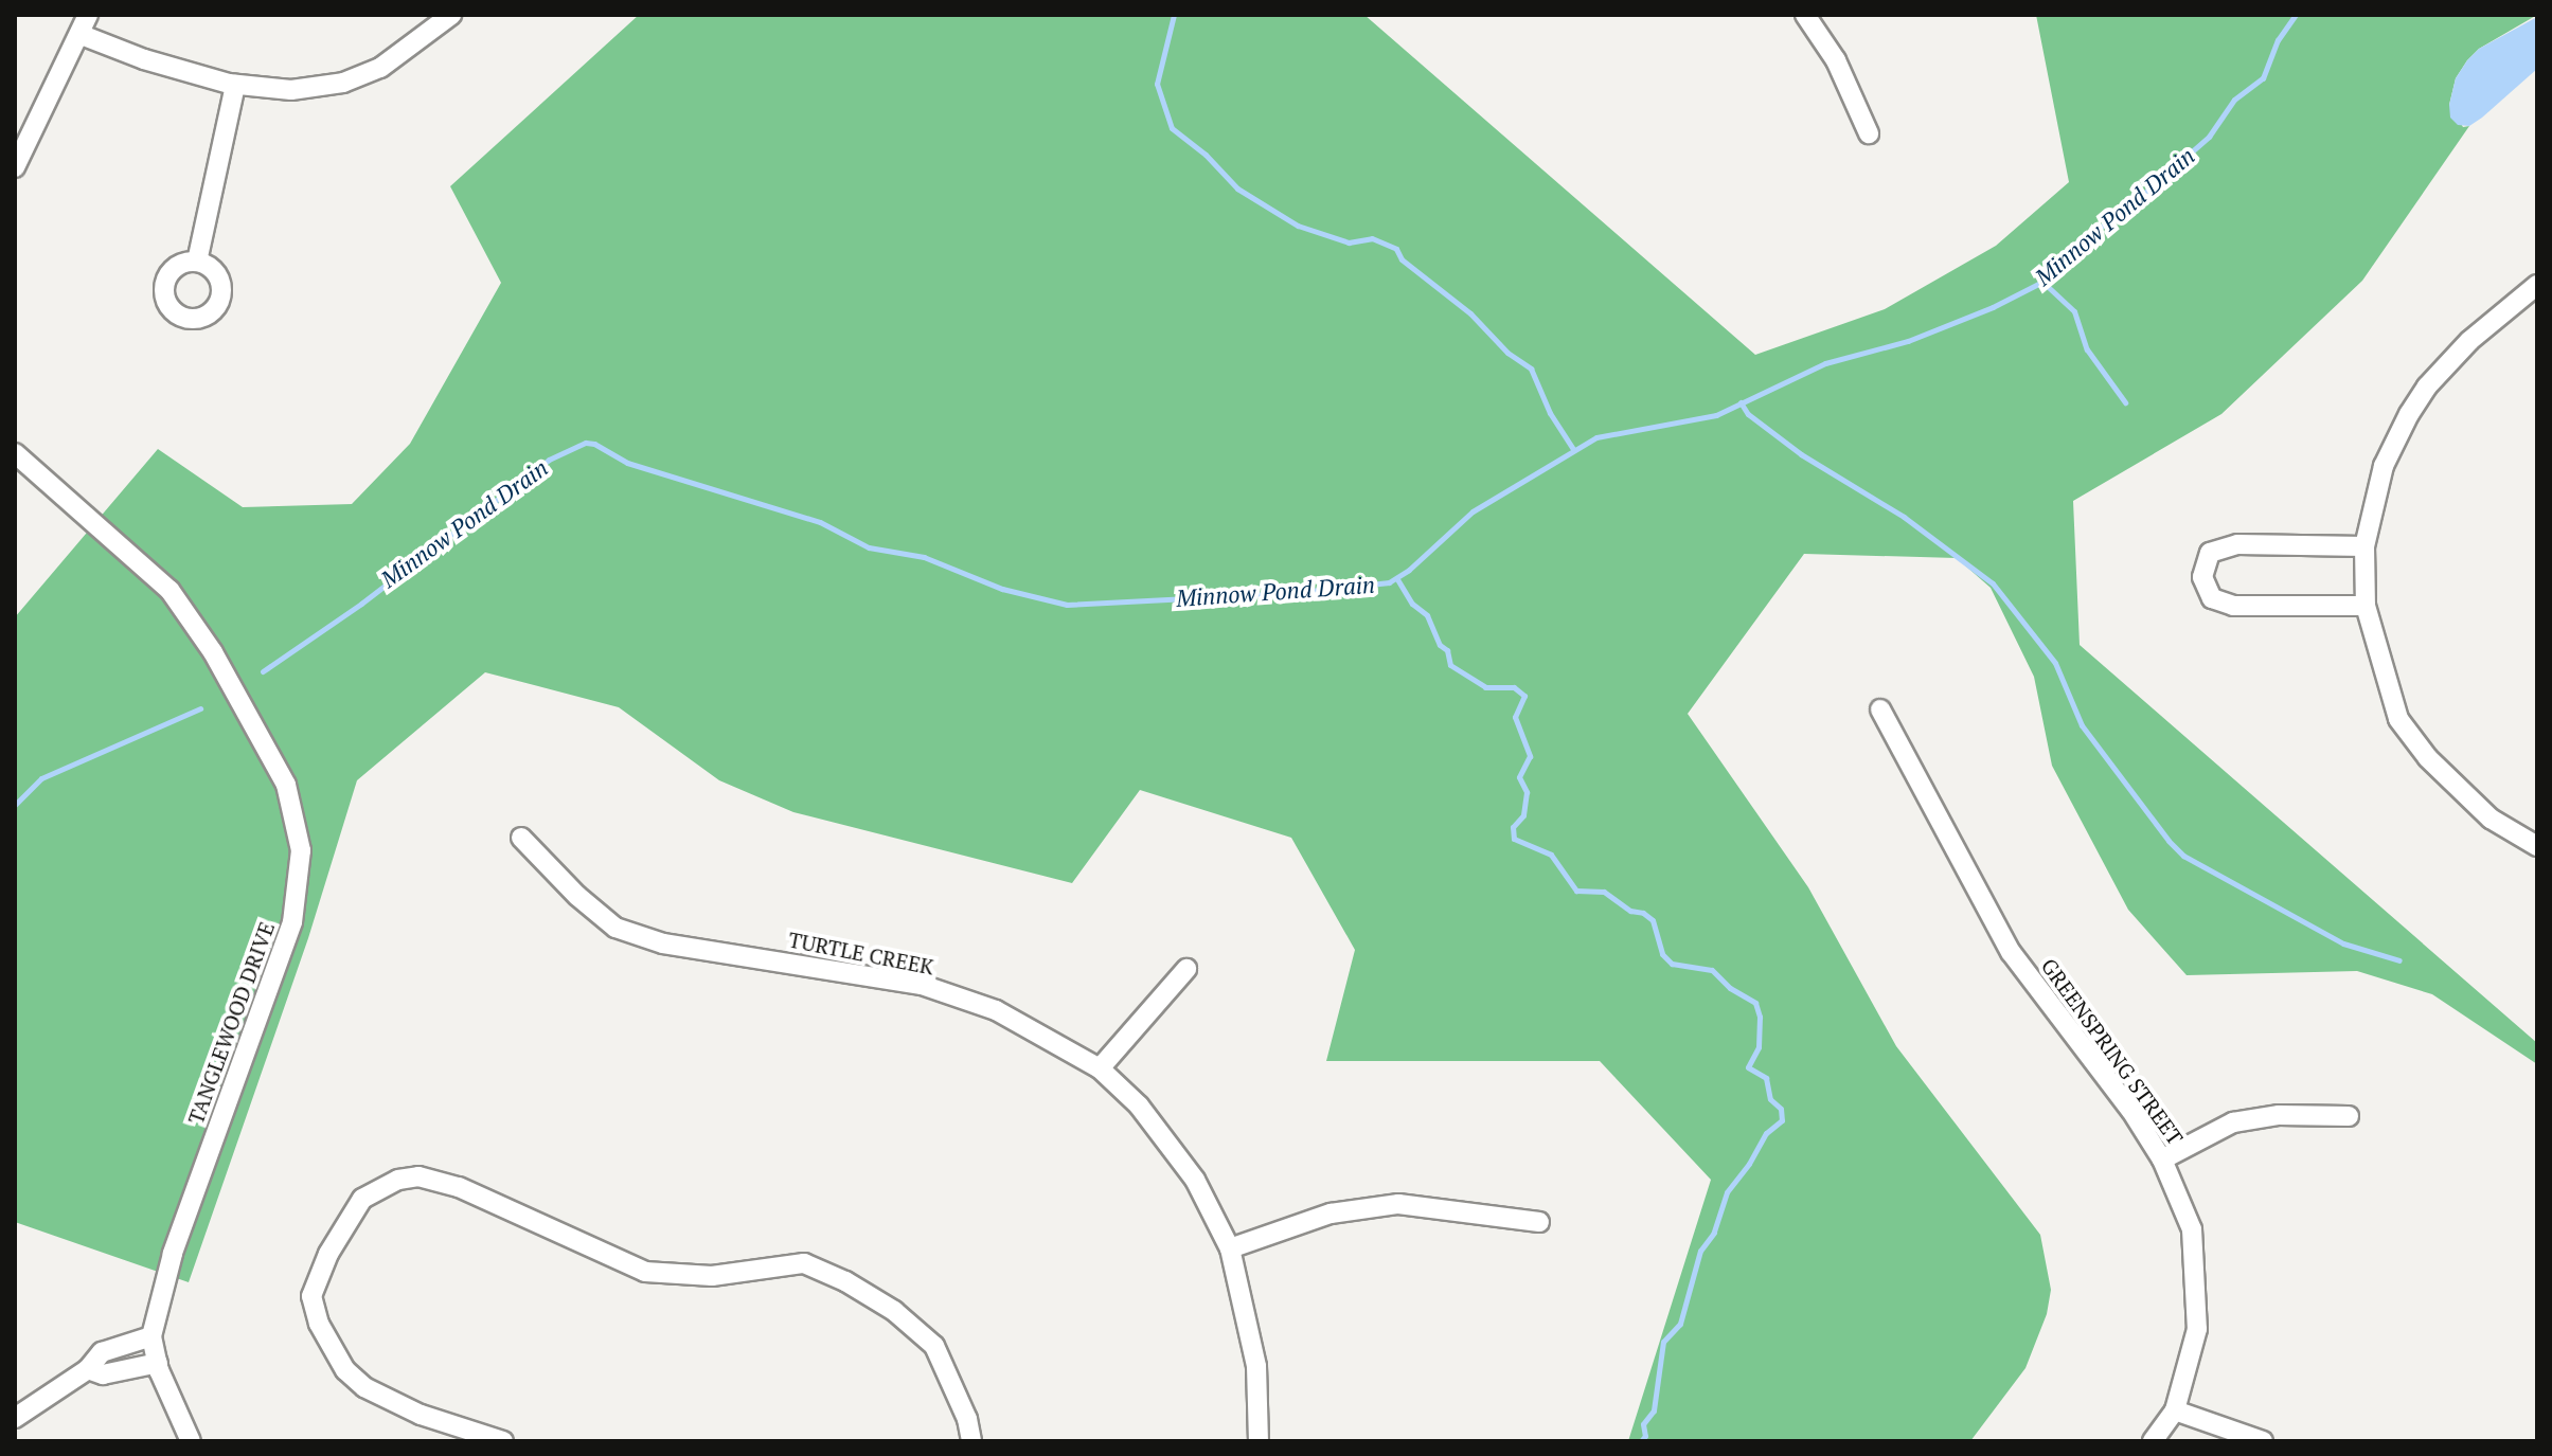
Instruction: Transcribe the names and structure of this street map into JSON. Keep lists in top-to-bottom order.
{
  "streets": {
    "street": ["TURTLE CREEK", "TANGLEWOOD DRIVE", "GREENSPRING STREET"]
  },
  "water": ["Minnow Pond Drain"]
}
